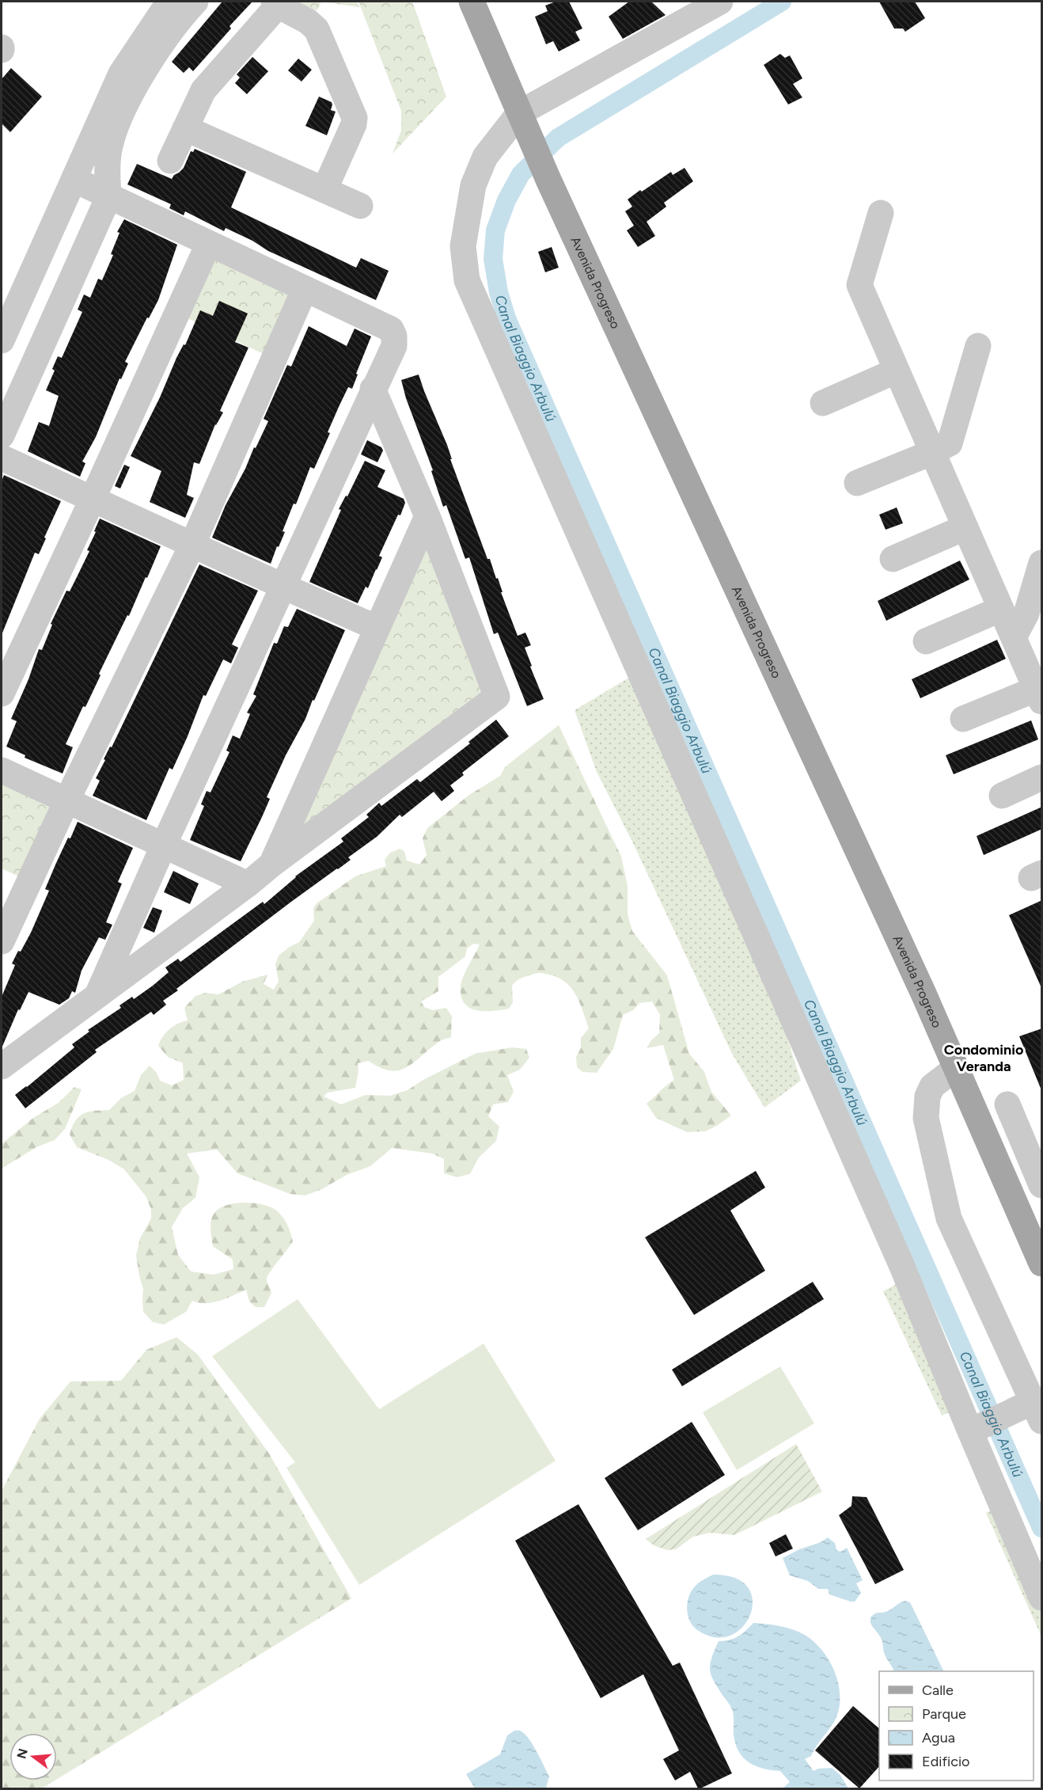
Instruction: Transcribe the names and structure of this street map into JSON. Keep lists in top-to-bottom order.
{
  "streets": {
    "main road": ["Avenida Progreso"]
  },
  "districts": ["Condominio Veranda"],
  "water": ["Canal Biaggio Arbulú"],
  "legend": [
    "Calle",
    "Parque",
    "Agua",
    "Edificio"
  ],
  "north": "left"
}
